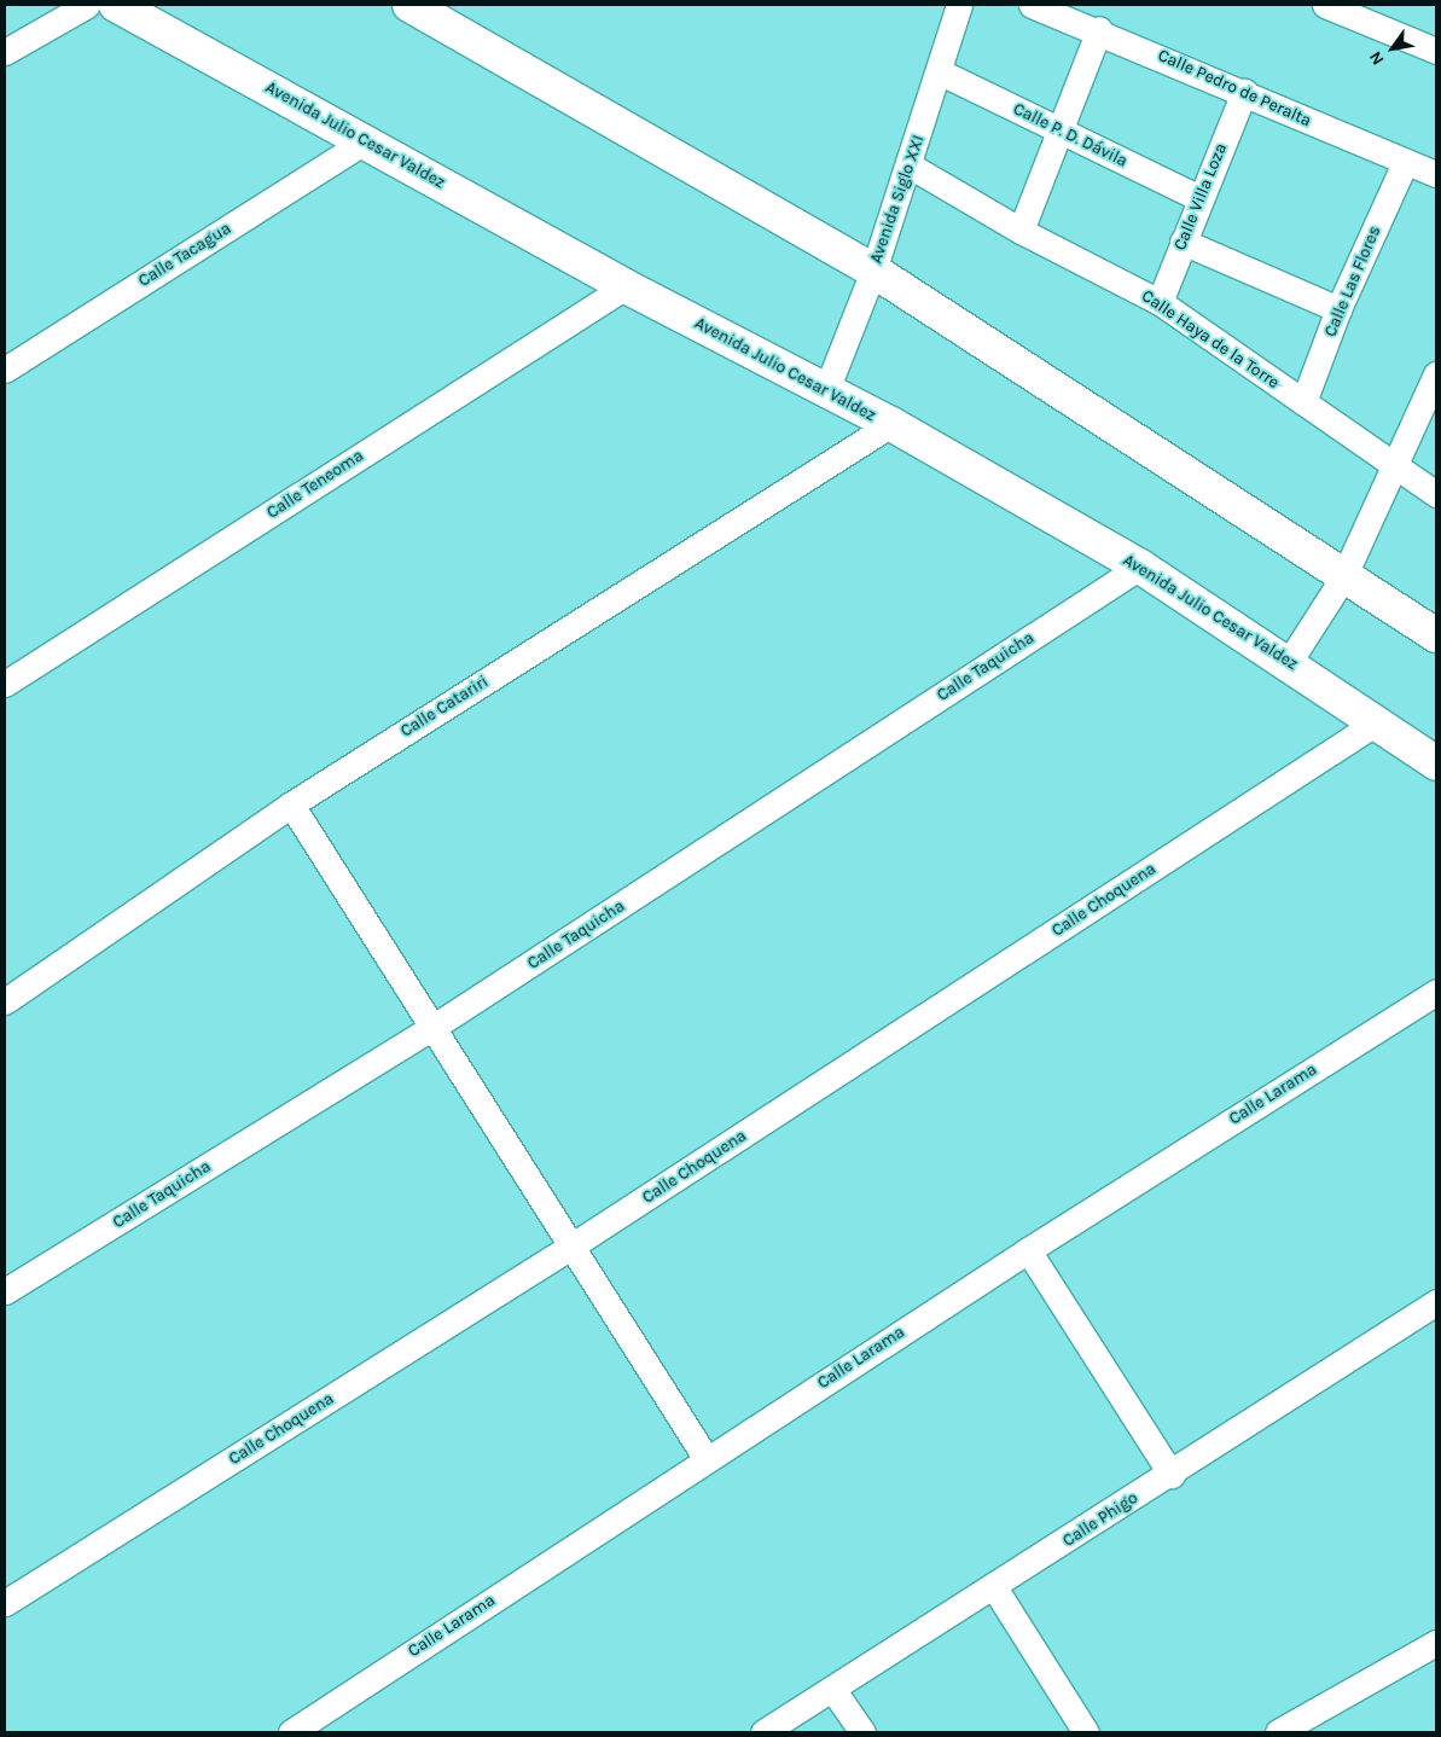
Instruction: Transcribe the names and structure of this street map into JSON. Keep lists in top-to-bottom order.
{
  "streets": {
    "main road": ["Avenida Julio Cesar Valdez"],
    "street": [
      "Calle Pedro de Peralta",
      "Calle P. D. Dávila",
      "Calle Villa Loza",
      "Avenida Siglo XXI",
      "Calle Tacagua",
      "Calle Las Flores",
      "Calle Haya de la Torre",
      "Calle Teneoma",
      "Calle Taquicha",
      "Calle Catariri",
      "Calle Choquena",
      "Calle Larama",
      "Calle Phigo"
    ]
  },
  "crossings": [
    ["Calle Pedro de Peralta", "Calle Villa Loza"],
    ["Calle Pedro de Peralta", "Calle Las Flores"],
    ["Avenida Julio Cesar Valdez", "Avenida Siglo XXI"],
    ["Avenida Julio Cesar Valdez", "Calle Tacagua"],
    ["Avenida Julio Cesar Valdez", "Calle Teneoma"],
    ["Avenida Julio Cesar Valdez", "Calle Taquicha"],
    ["Avenida Julio Cesar Valdez", "Calle Catariri"],
    ["Avenida Julio Cesar Valdez", "Calle Choquena"],
    ["Calle P. D. Dávila", "Calle Villa Loza"],
    ["Calle P. D. Dávila", "Avenida Siglo XXI"],
    ["Calle Villa Loza", "Calle Haya de la Torre"],
    ["Avenida Siglo XXI", "Calle Haya de la Torre"],
    ["Calle Las Flores", "Calle Haya de la Torre"]
  ],
  "north": "bottom left"
}
